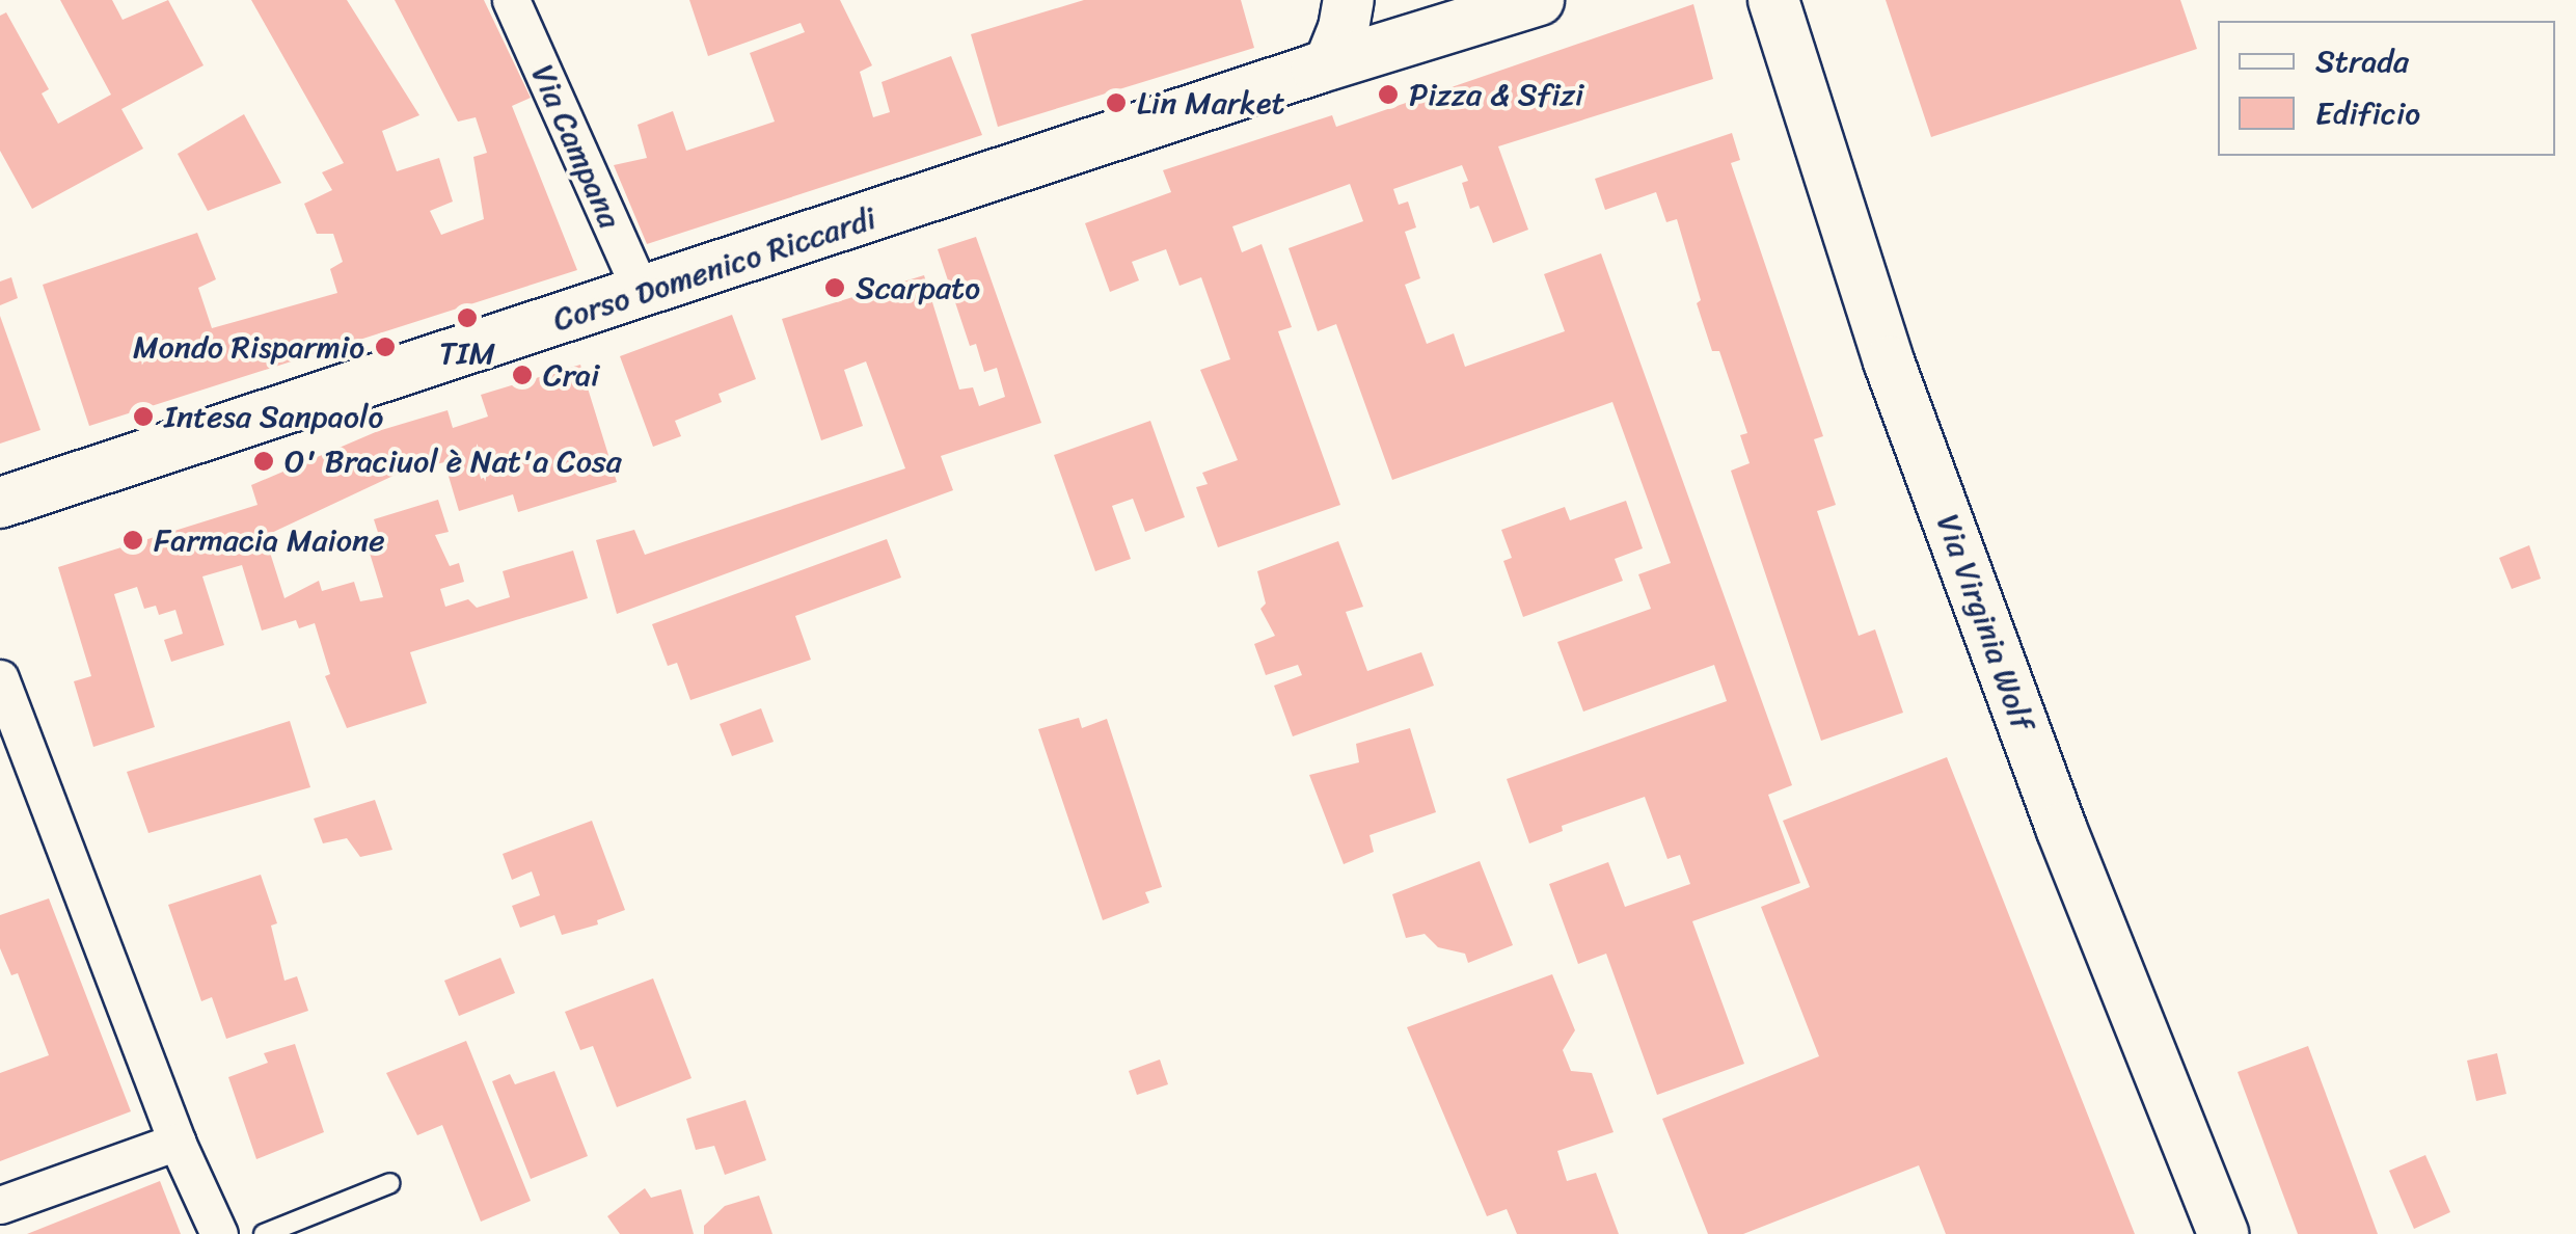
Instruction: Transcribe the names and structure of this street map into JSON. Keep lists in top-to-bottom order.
{
  "streets": {
    "main road": ["Corso Domenico Riccardi", "Via Virginia Wolf"],
    "street": ["Via Campana"]
  },
  "crossings": [
    ["Via Campana", "Corso Domenico Riccardi"]
  ],
  "places": [
    "Pizza & Sfizi",
    "Lin Market",
    "Scarpato",
    "TIM",
    "Mondo Risparmio",
    "Crai",
    "Intesa Sanpaolo",
    "O' Braciuol è Nat'a Cosa",
    "Farmacia Maione"
  ],
  "legend": ["Strada", "Edificio"]
}
